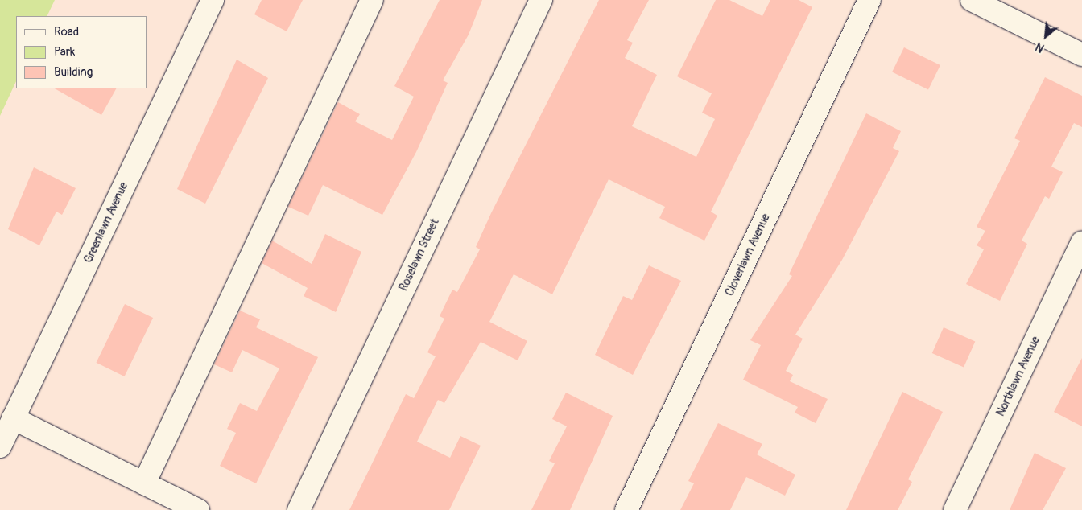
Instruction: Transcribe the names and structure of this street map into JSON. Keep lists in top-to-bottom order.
{
  "streets": {
    "street": [
      "Greenlawn Avenue",
      "Roselawn Street",
      "Cloverlawn Avenue",
      "Northlawn Avenue"
    ]
  },
  "legend": ["Road", "Park", "Building"],
  "north": "bottom left"
}
